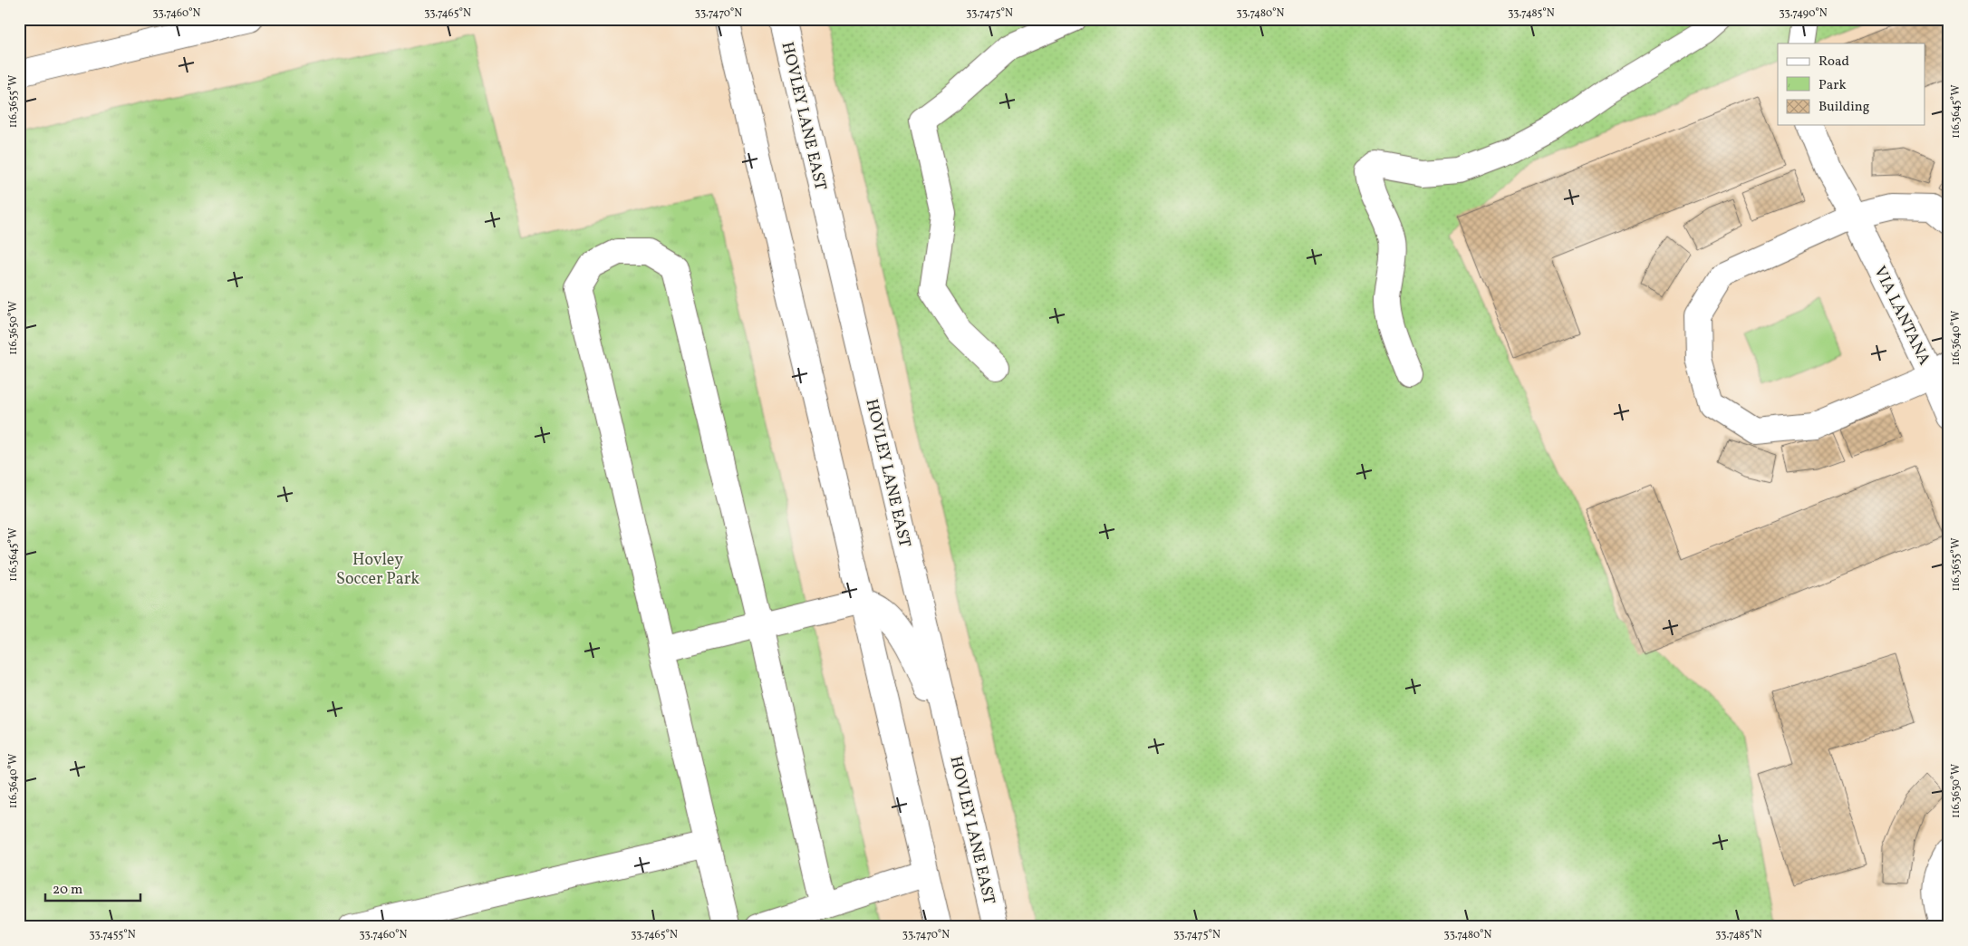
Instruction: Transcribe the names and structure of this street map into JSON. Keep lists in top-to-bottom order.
{
  "streets": {
    "street": ["HOVLEY LANE EAST", "VIA LANTANA"]
  },
  "parks": ["Hovley Soccer Park"],
  "legend": ["Road", "Park", "Building"],
  "scale_bar": "20 m",
  "coordinates": [
    "33.7460°N",
    "33.7465°N",
    "33.7470°N",
    "33.7475°N",
    "33.7480°N",
    "33.7485°N",
    "33.7490°N",
    "116.3655°W",
    "116.3645°W",
    "116.3650°W",
    "116.3640°W",
    "116.3635°W",
    "116.3630°W",
    "33.7455°N"
  ]
}
